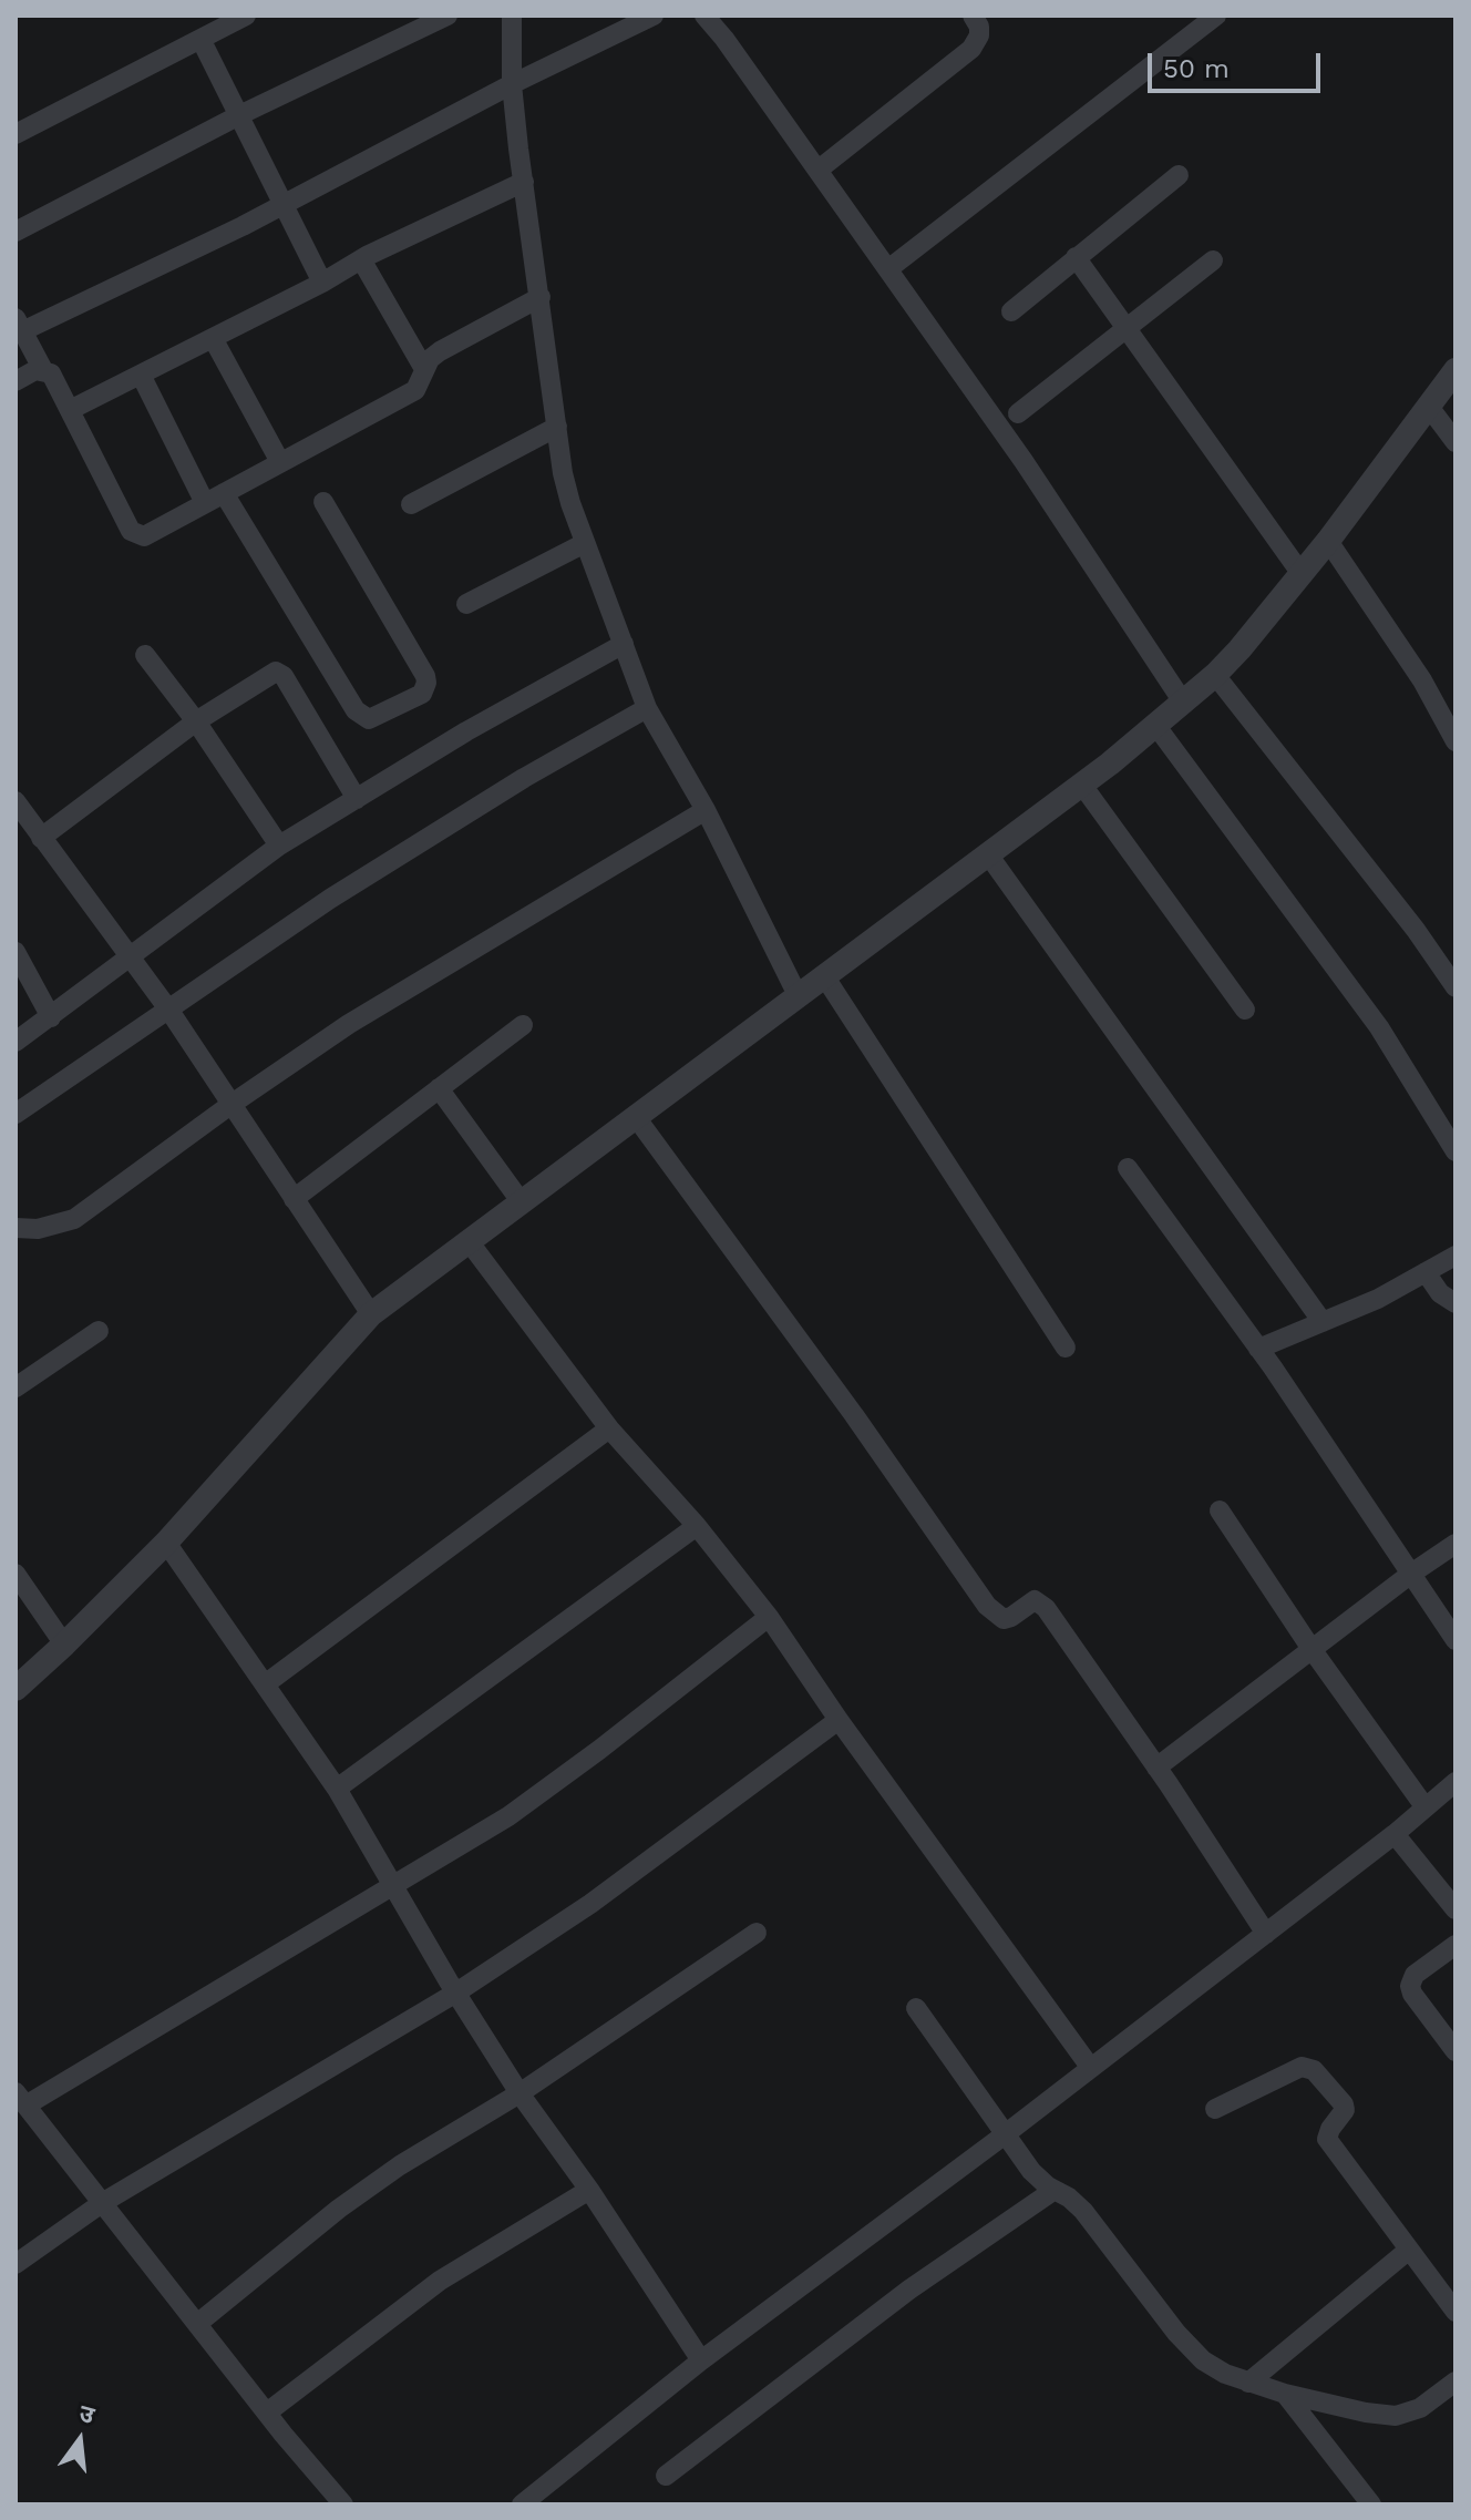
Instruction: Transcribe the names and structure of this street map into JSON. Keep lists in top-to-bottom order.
{
  "scale_bar": "50 m",
  "north": "top"
}
